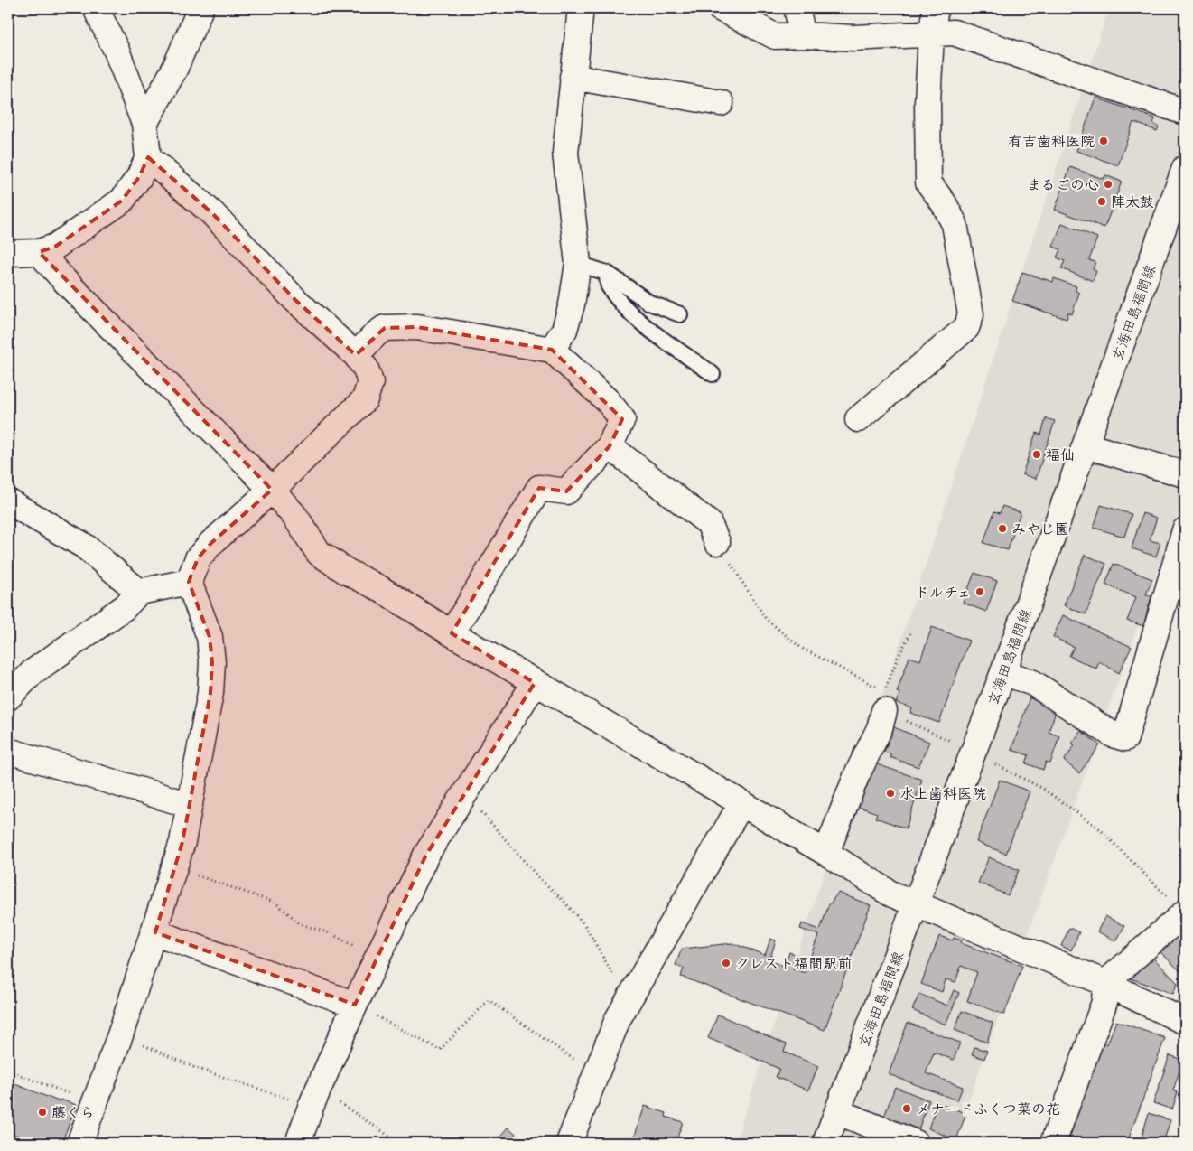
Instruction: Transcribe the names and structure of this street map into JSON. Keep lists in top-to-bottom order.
{
  "streets": {
    "street": ["玄海田島福間線"]
  },
  "places": [
    "有吉歯科医院",
    "まるごの心",
    "陣太鼓",
    "福仙",
    "みやじ園",
    "ドルチェ",
    "水上歯科医院",
    "クレスト福間駅前",
    "メナードふくつ菜の花",
    "藤くら"
  ]
}
